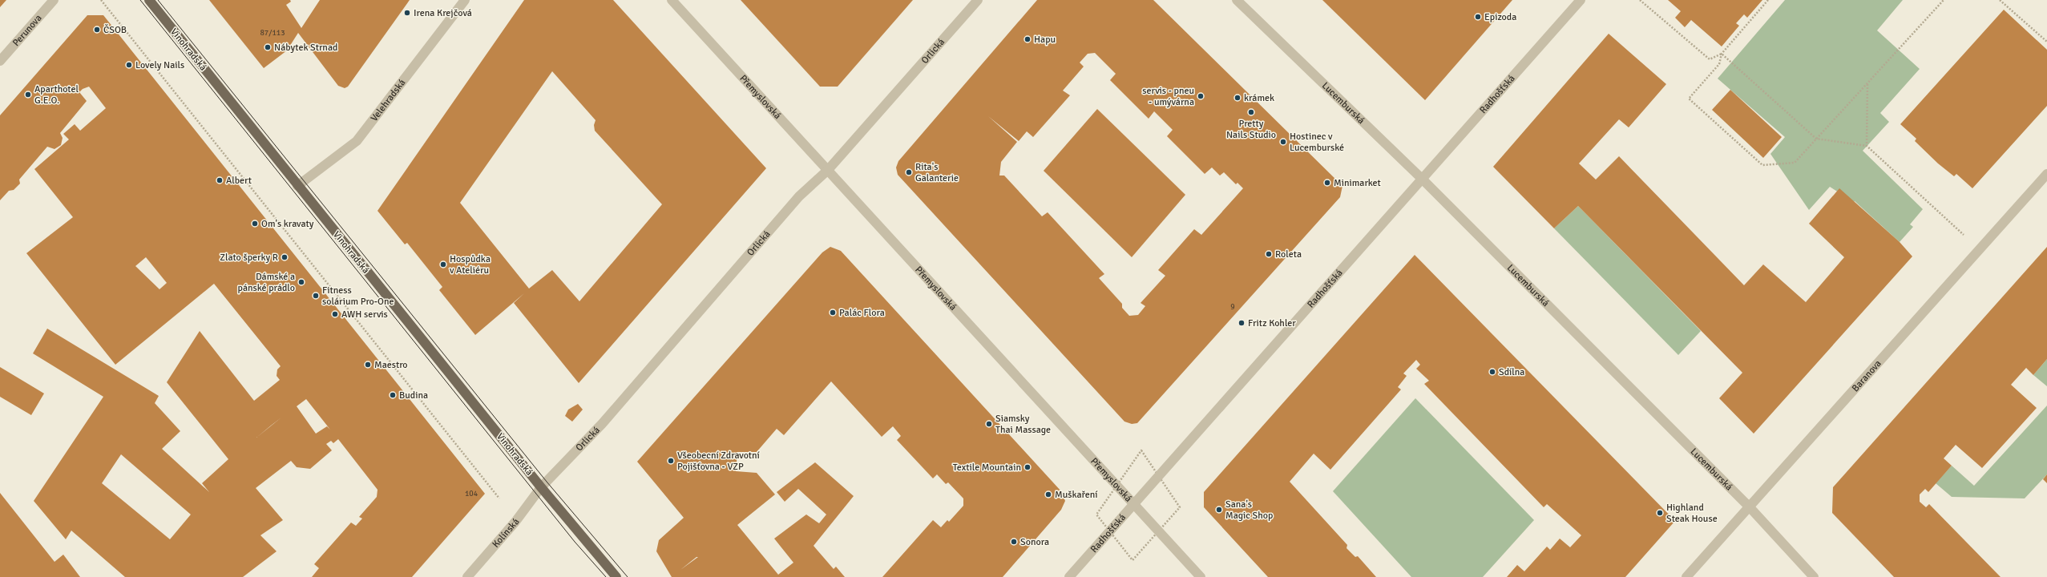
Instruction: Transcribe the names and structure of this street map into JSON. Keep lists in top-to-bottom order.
{
  "streets": {
    "main road": ["Vinohradská"],
    "street": [
      "Perunova",
      "Orlická",
      "Radhošťská",
      "Přemyslovská",
      "Velehradská",
      "Lucemburská",
      "Baranova",
      "Kolínská"
    ]
  },
  "crossings": [
    ["Vinohradská", "Orlická"],
    ["Vinohradská", "Velehradská"],
    ["Vinohradská", "Kolínská"],
    ["Orlická", "Přemyslovská"],
    ["Orlická", "Kolínská"],
    ["Radhošťská", "Přemyslovská"],
    ["Radhošťská", "Lucemburská"],
    ["Lucemburská", "Baranova"]
  ],
  "places": [
    "Irena Krejčová",
    "Epizoda",
    "ČSOB",
    "Hapu",
    "Nábytek Strnad",
    "Lovely Nails",
    "Aparthotel G.E.O.",
    "servis - pneu - umývárna",
    "krámek",
    "Pretty Nails Studio",
    "Hostinec v Lucemburské",
    "Rita's Galanterie",
    "Albert",
    "Minimarket",
    "Om's kravaty",
    "Roleta",
    "Zlato šperky R",
    "Hospůdka v Ateliéru",
    "Dámské a pánské prádlo",
    "Fitness solárium Pro-One",
    "Palác Flora",
    "AWH servis",
    "Fritz Kohler",
    "Maestro",
    "Sdílna",
    "Budina",
    "Siamsky Thai Massage",
    "Všeobecní Zdravotní Pojišťovna - VZP",
    "Textile Mountain",
    "Muškaření",
    "Sana's Magic Shop",
    "Highland Steak House",
    "Sonora"
  ],
  "house_numbers": ["87/113", "9", "104"]
}
